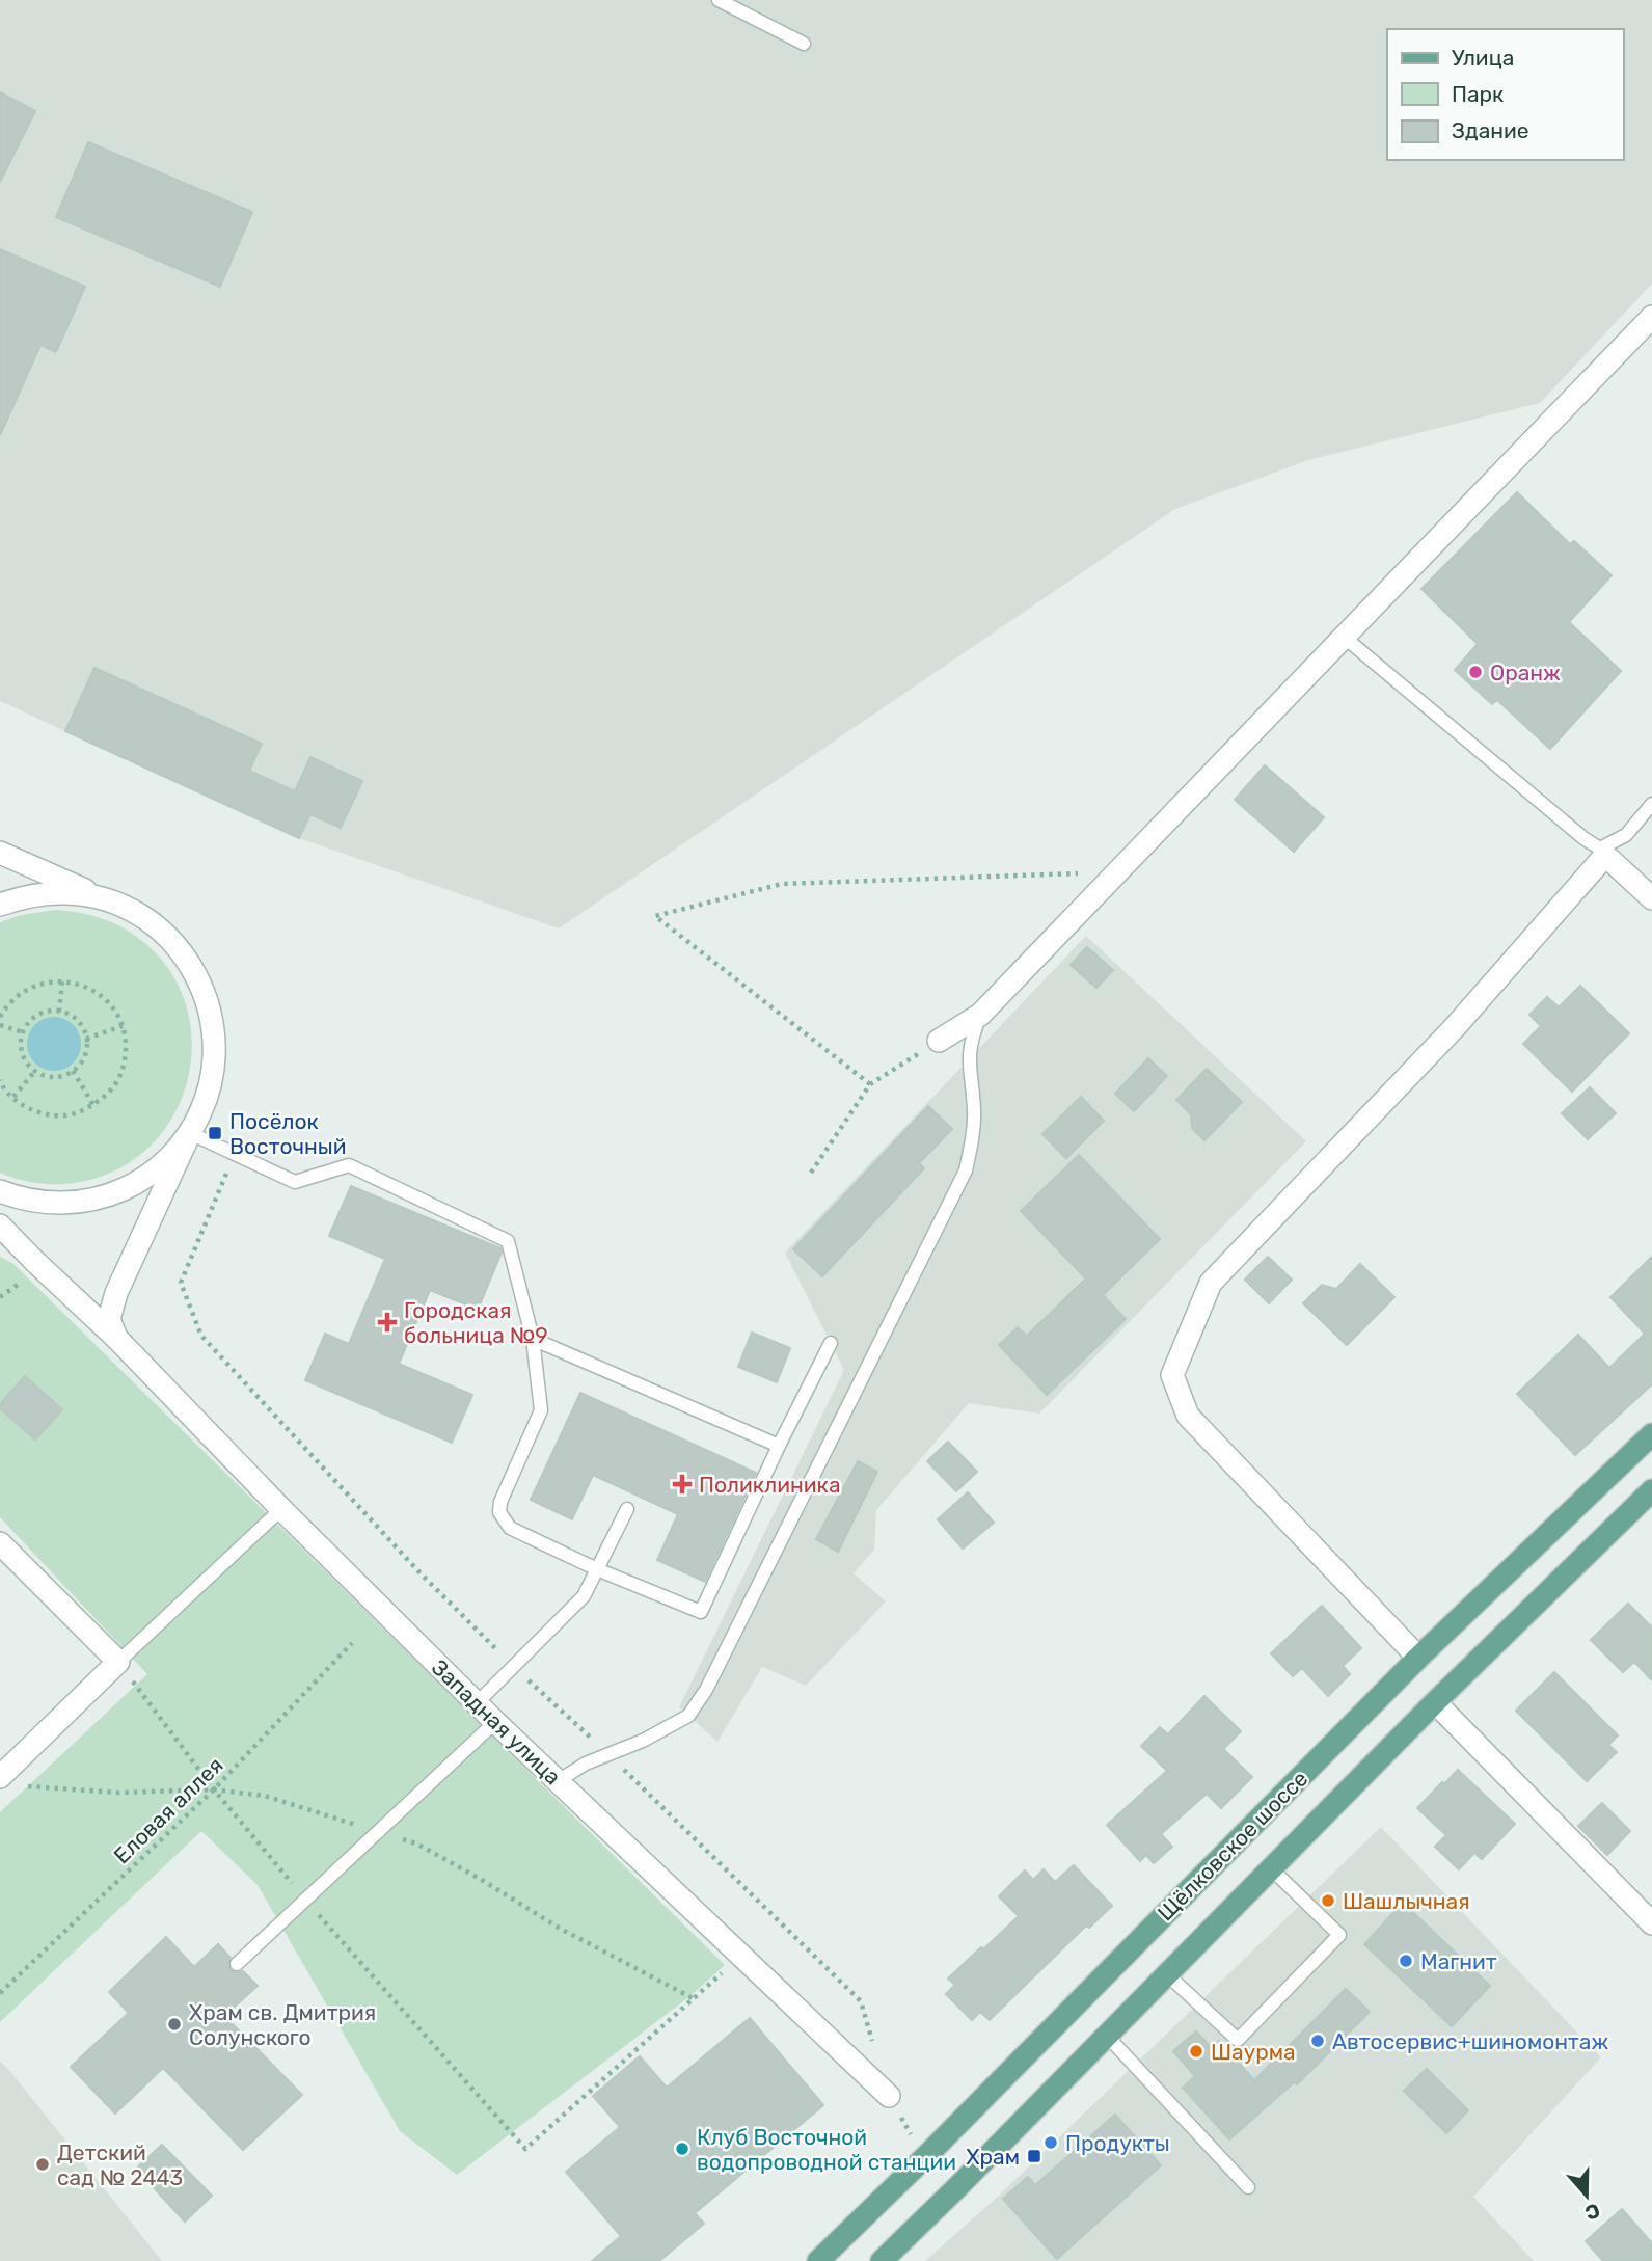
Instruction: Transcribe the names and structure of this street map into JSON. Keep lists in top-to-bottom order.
{
  "streets": {
    "main road": ["Щёлковское шоссе"],
    "street": ["Западная улица"],
    "path": ["Еловая аллея"]
  },
  "places": {
    "other": [
      "Оранж",
      "Шашлычная",
      "Магнит",
      "Храм св. Дмитрия Солунского",
      "Автосервис+шиномонтаж",
      "Шаурма",
      "Продукты",
      "Клуб Восточной водопроводной станции",
      "Детский сад № 2443"
    ],
    "transit": ["Посёлок Восточный", "Храм"],
    "health": ["Городская больница №9", "Поликлиника"]
  },
  "legend": ["Улица", "Парк", "Здание"],
  "north": "bottom"
}
